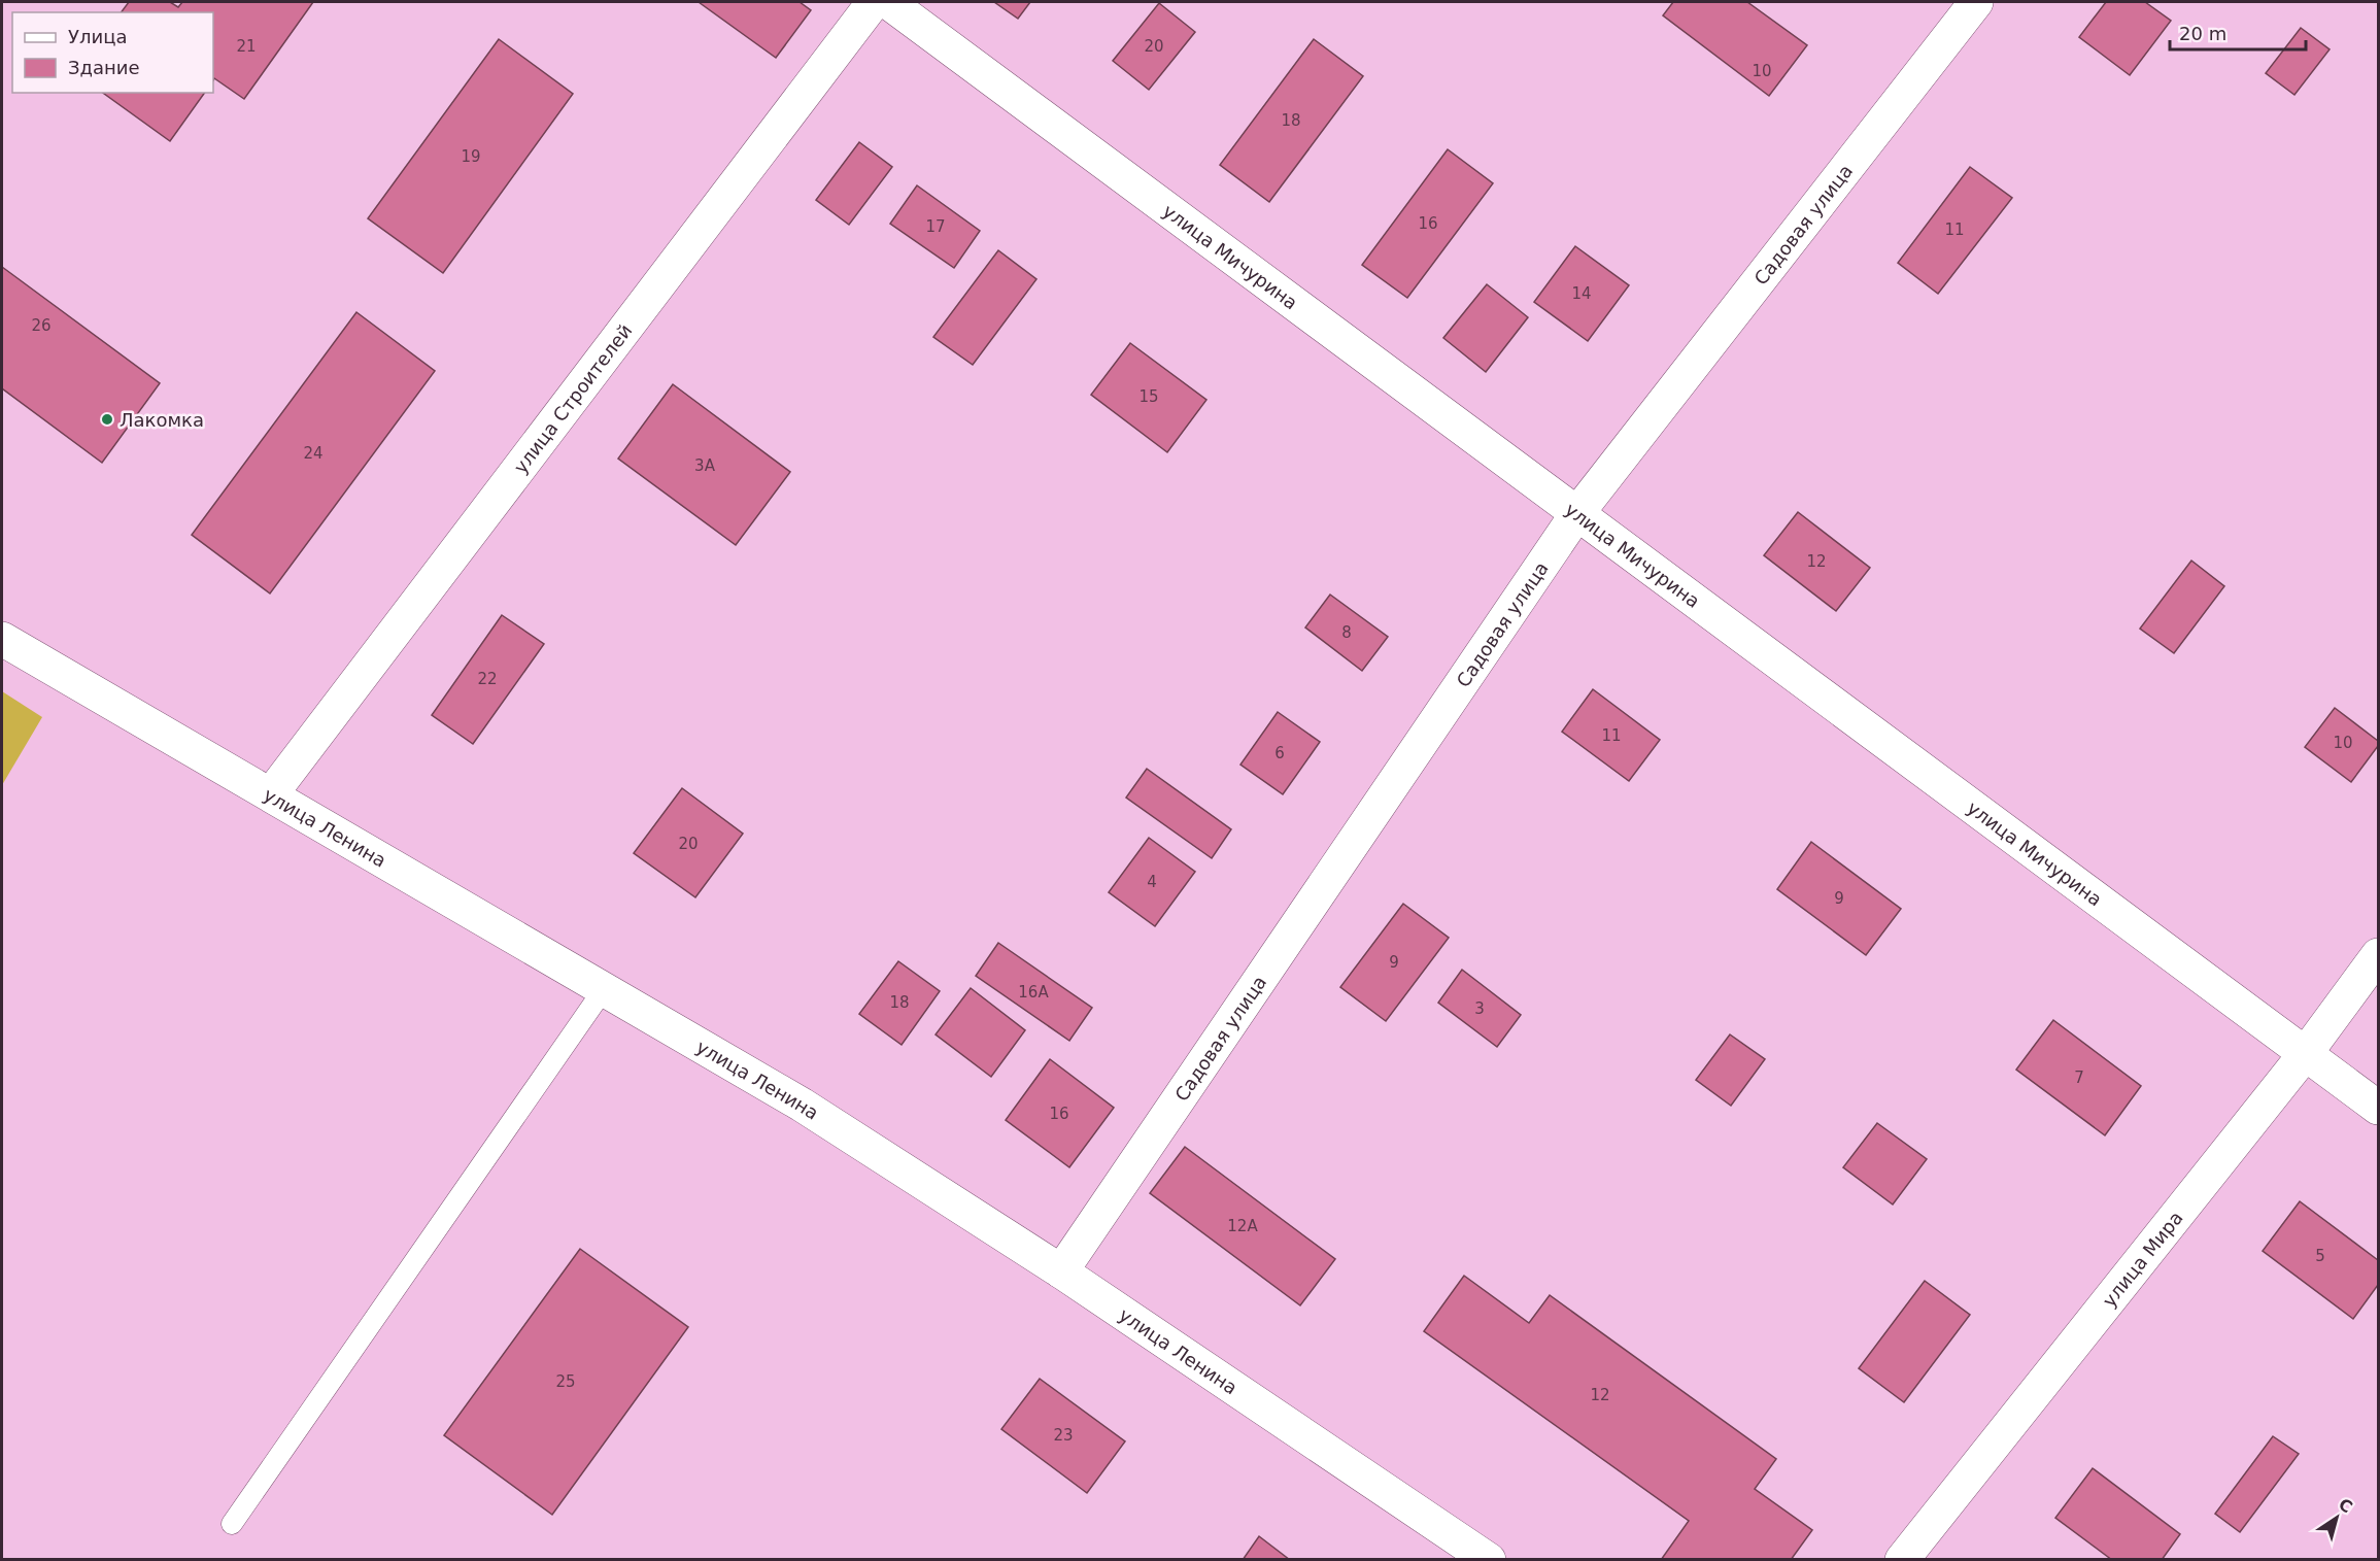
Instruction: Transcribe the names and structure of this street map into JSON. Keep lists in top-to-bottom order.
{
  "streets": {
    "street": [
      "Садовая улица",
      "улица Мичурина",
      "улица Строителей",
      "улица Ленина",
      "улица Мира"
    ]
  },
  "crossings": [
    ["Садовая улица", "улица Мичурина"],
    ["Садовая улица", "улица Ленина"],
    ["улица Мичурина", "улица Мира"],
    ["улица Строителей", "улица Ленина"]
  ],
  "places": ["Лакомка"],
  "house_numbers": [
    "21",
    "20",
    "10",
    "18",
    "19",
    "16",
    "17",
    "11",
    "14",
    "26",
    "15",
    "24",
    "3А",
    "12",
    "8",
    "22",
    "11",
    "10",
    "6",
    "20",
    "4",
    "9",
    "9",
    "16А",
    "18",
    "3",
    "7",
    "16",
    "12А",
    "5",
    "25",
    "12",
    "23"
  ],
  "legend": ["Улица", "Здание"],
  "scale_bar": "20 m",
  "north": "top right"
}
